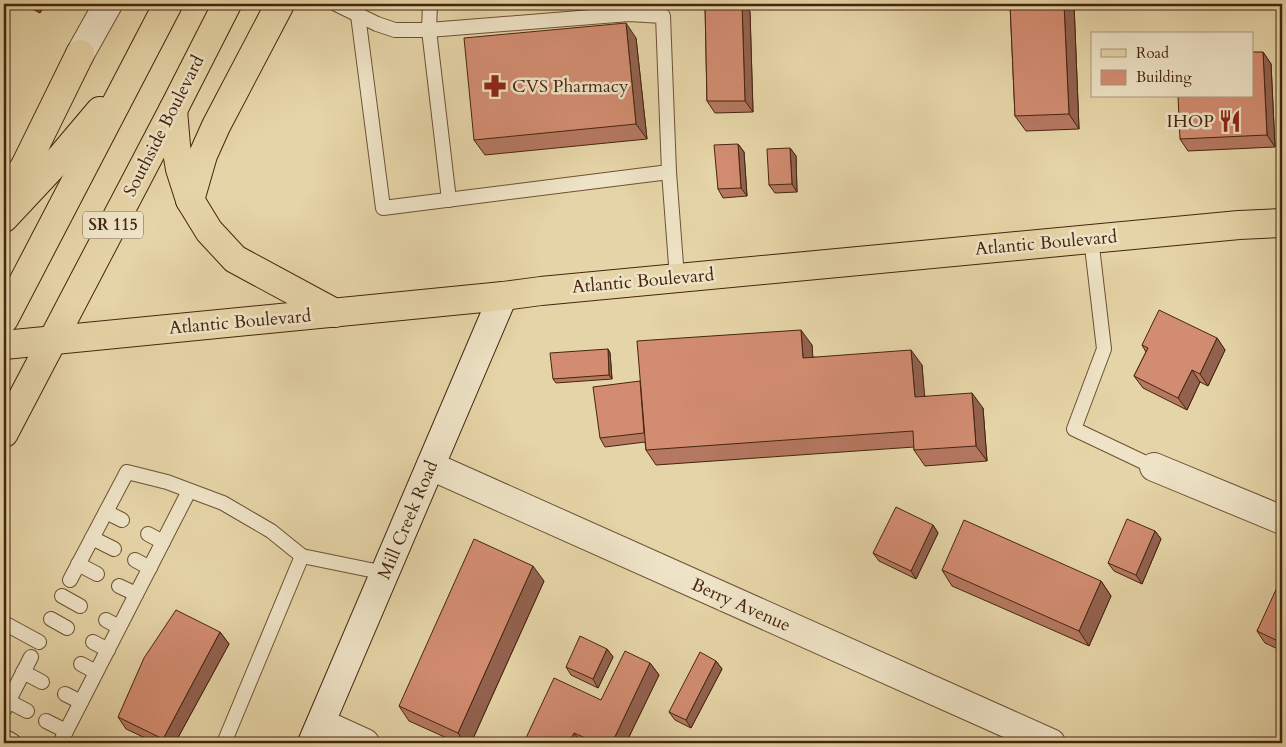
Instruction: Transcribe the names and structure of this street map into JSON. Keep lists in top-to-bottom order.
{
  "streets": {
    "main road": ["Southside Boulevard", "SR 115", "Atlantic Boulevard"],
    "street": ["Mill Creek Road", "Berry Avenue"]
  },
  "crossings": [
    ["Southside Boulevard", "Atlantic Boulevard"],
    ["Atlantic Boulevard", "Mill Creek Road"],
    ["Mill Creek Road", "Berry Avenue"]
  ],
  "places": {
    "pharmacy": ["CVS Pharmacy"],
    "restaurant": ["IHOP"]
  },
  "legend": ["Road", "Building"]
}
